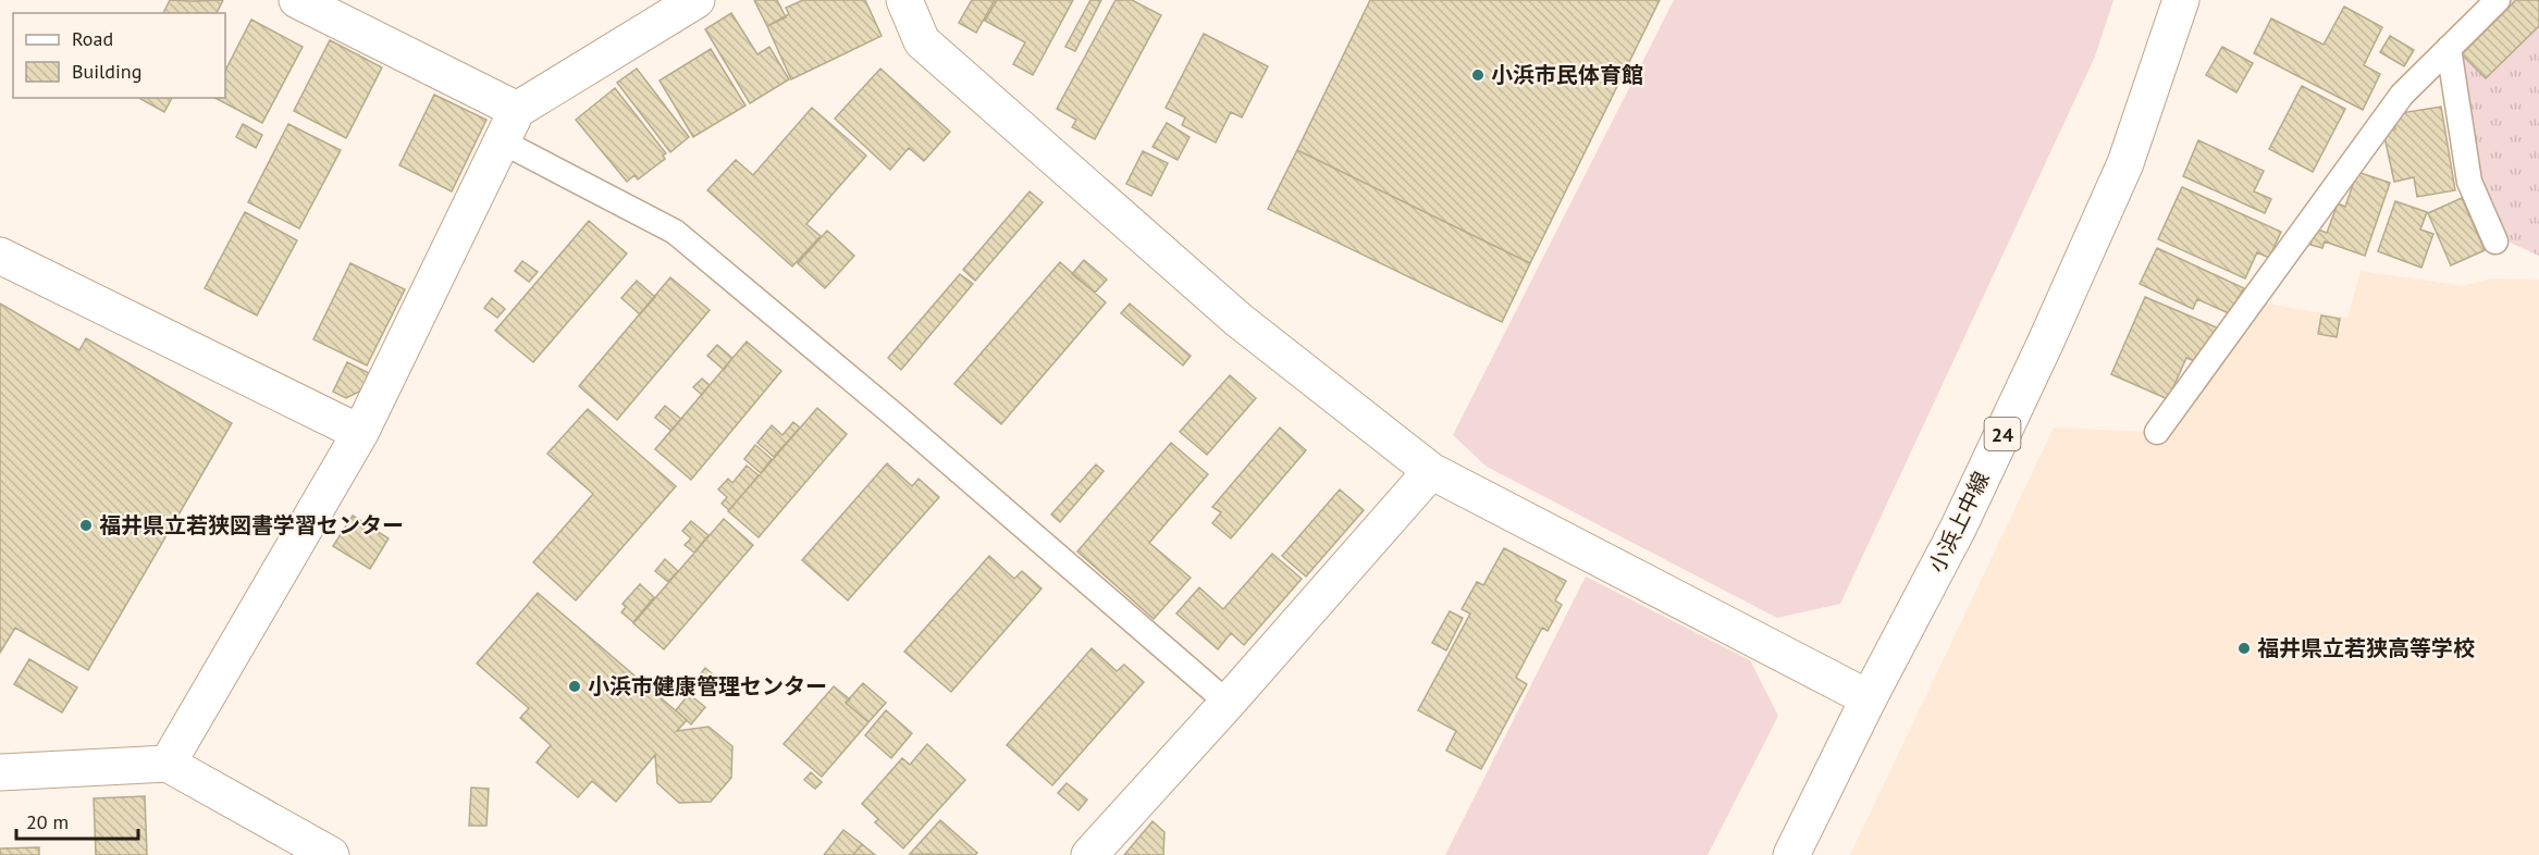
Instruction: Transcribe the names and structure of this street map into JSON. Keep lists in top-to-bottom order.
{
  "streets": {
    "street": ["24", "小浜上中線"]
  },
  "places": [
    "小浜市民体育館",
    "福井県立若狭図書学習センター",
    "福井県立若狭高等学校",
    "小浜市健康管理センター"
  ],
  "legend": ["Road", "Building"],
  "scale_bar": "20 m"
}
